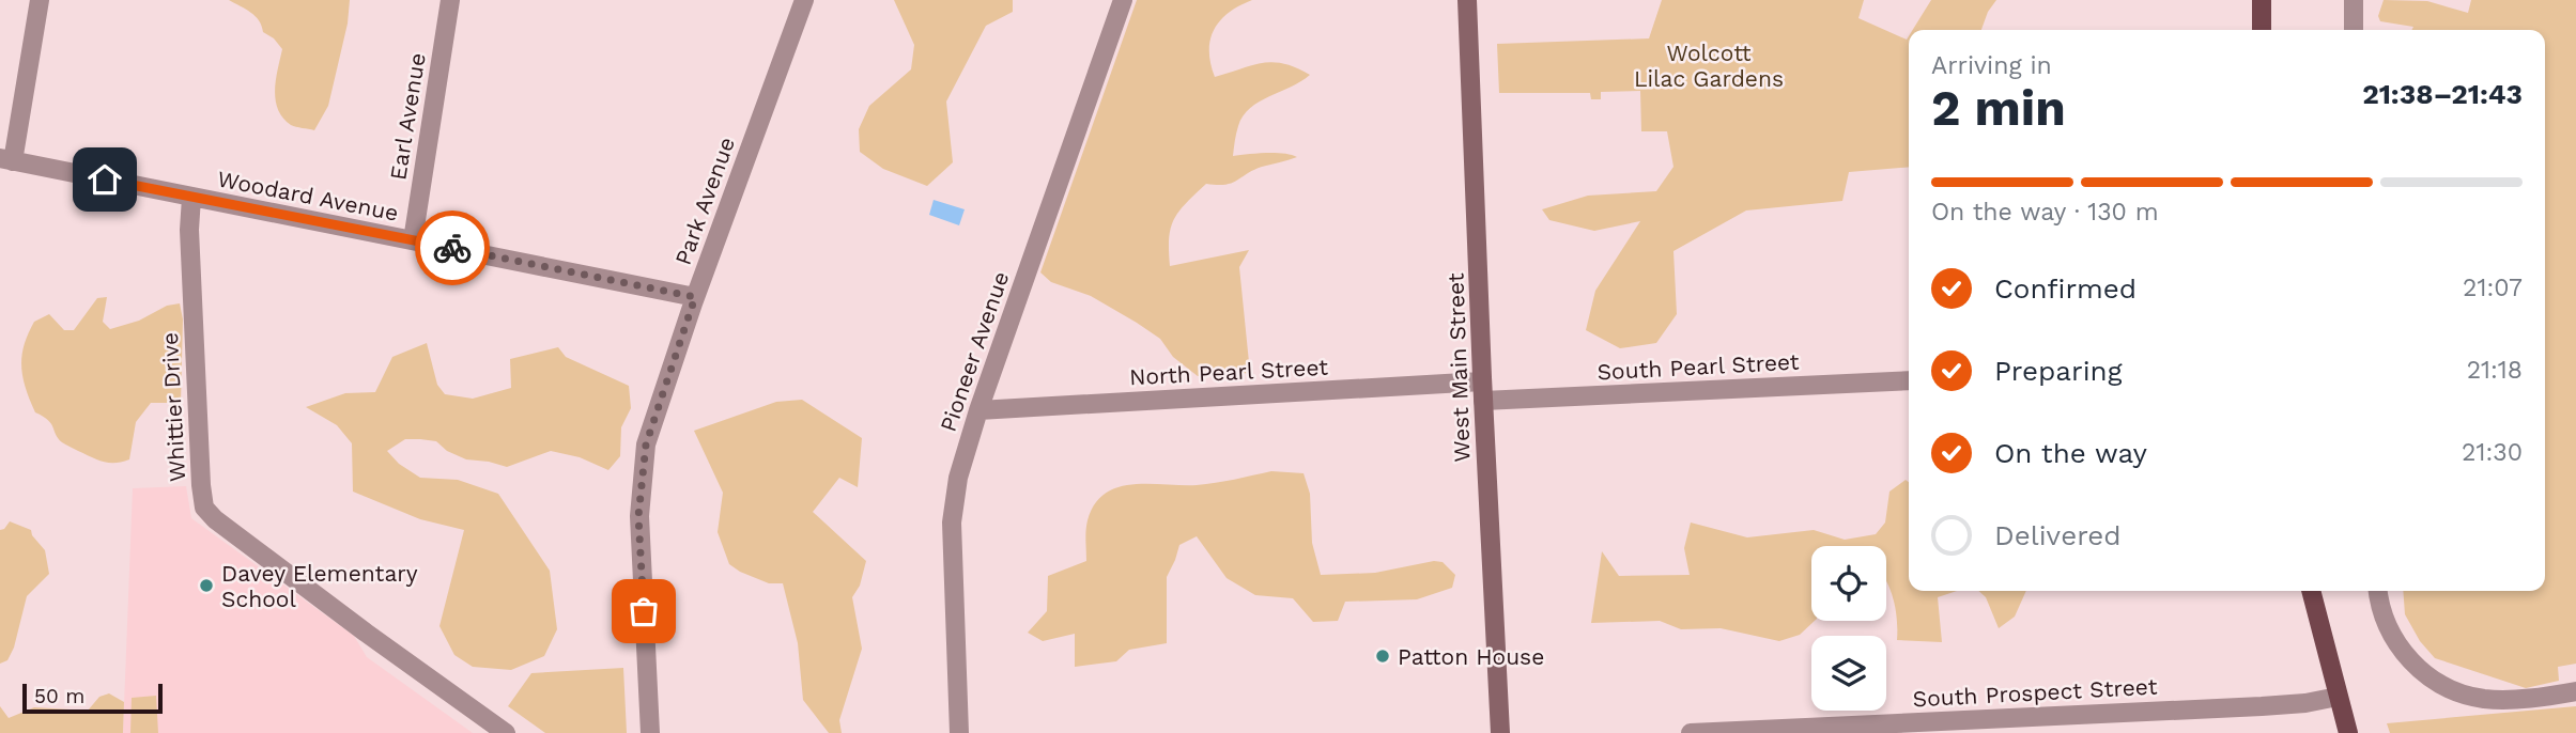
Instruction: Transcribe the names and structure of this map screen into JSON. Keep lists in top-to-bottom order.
{
  "streets": {
    "main road": ["West Main Street"],
    "street": [
      "Earl Avenue",
      "Woodard Avenue",
      "Park Avenue",
      "Pioneer Avenue",
      "South Pearl Street",
      "North Pearl Street",
      "Whittier Drive",
      "South Prospect Street"
    ]
  },
  "crossings": [
    ["Earl Avenue", "Woodard Avenue"],
    ["Woodard Avenue", "Park Avenue"],
    ["Woodard Avenue", "Whittier Drive"],
    ["Pioneer Avenue", "North Pearl Street"],
    ["South Pearl Street", "West Main Street"],
    ["South Pearl Street", "North Pearl Street"],
    ["West Main Street", "North Pearl Street"]
  ],
  "parks": ["Wolcott Lilac Gardens"],
  "places": ["Davey Elementary School", "Patton House"],
  "scale_bar": "50 m",
  "page": {
    "heading": ["2 min", "Arriving in", "21:38–21:43"],
    "bar": "On the way · 130 m",
    "list": [
      ["Confirmed", "21:07"],
      ["Preparing", "21:18"],
      ["On the way", "21:30"],
      "Delivered"
    ],
    "scale": "50 m"
  }
}
